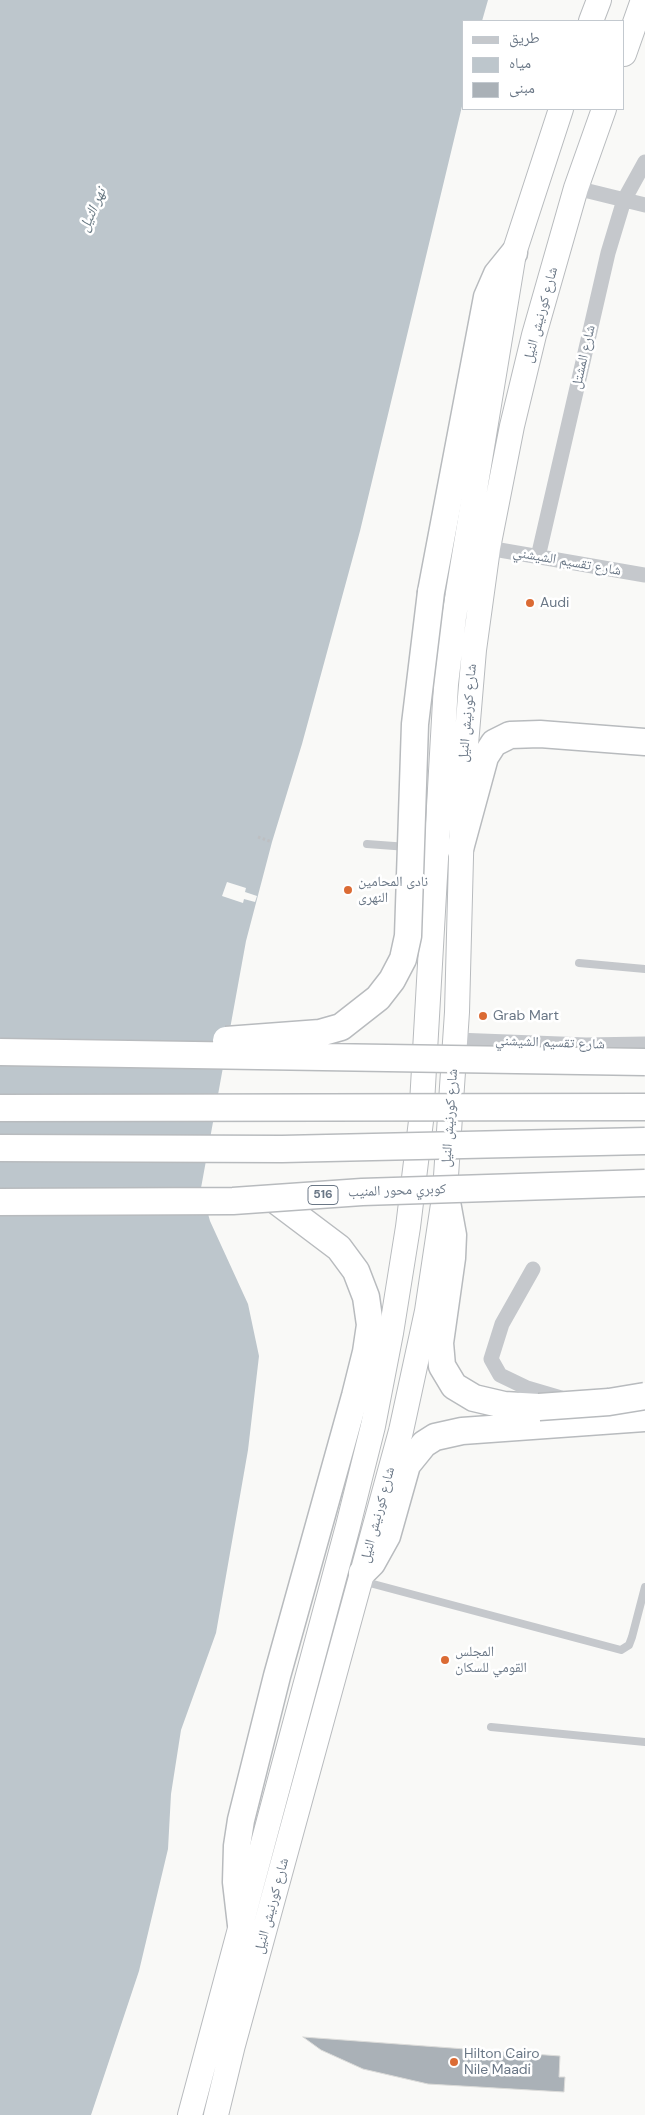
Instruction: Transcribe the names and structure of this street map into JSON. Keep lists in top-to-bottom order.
{
  "streets": {
    "highway": ["شارع كورنيش النيل", "كوبري محور المنيب", "516"],
    "street": ["شارع المشتل", "شارع تقسيم الشيشني"]
  },
  "crossings": [
    ["شارع كورنيش النيل", "شارع تقسيم الشيشني"],
    ["شارع المشتل", "شارع تقسيم الشيشني"]
  ],
  "water": ["نهر النيل"],
  "places": [
    "Audi",
    "نادى المحامين النهرى",
    "Grab Mart",
    "المجلس القومي للسكان",
    "Hilton Cairo Nile Maadi"
  ],
  "legend": ["طريق", "مياه", "مبنى"]
}
